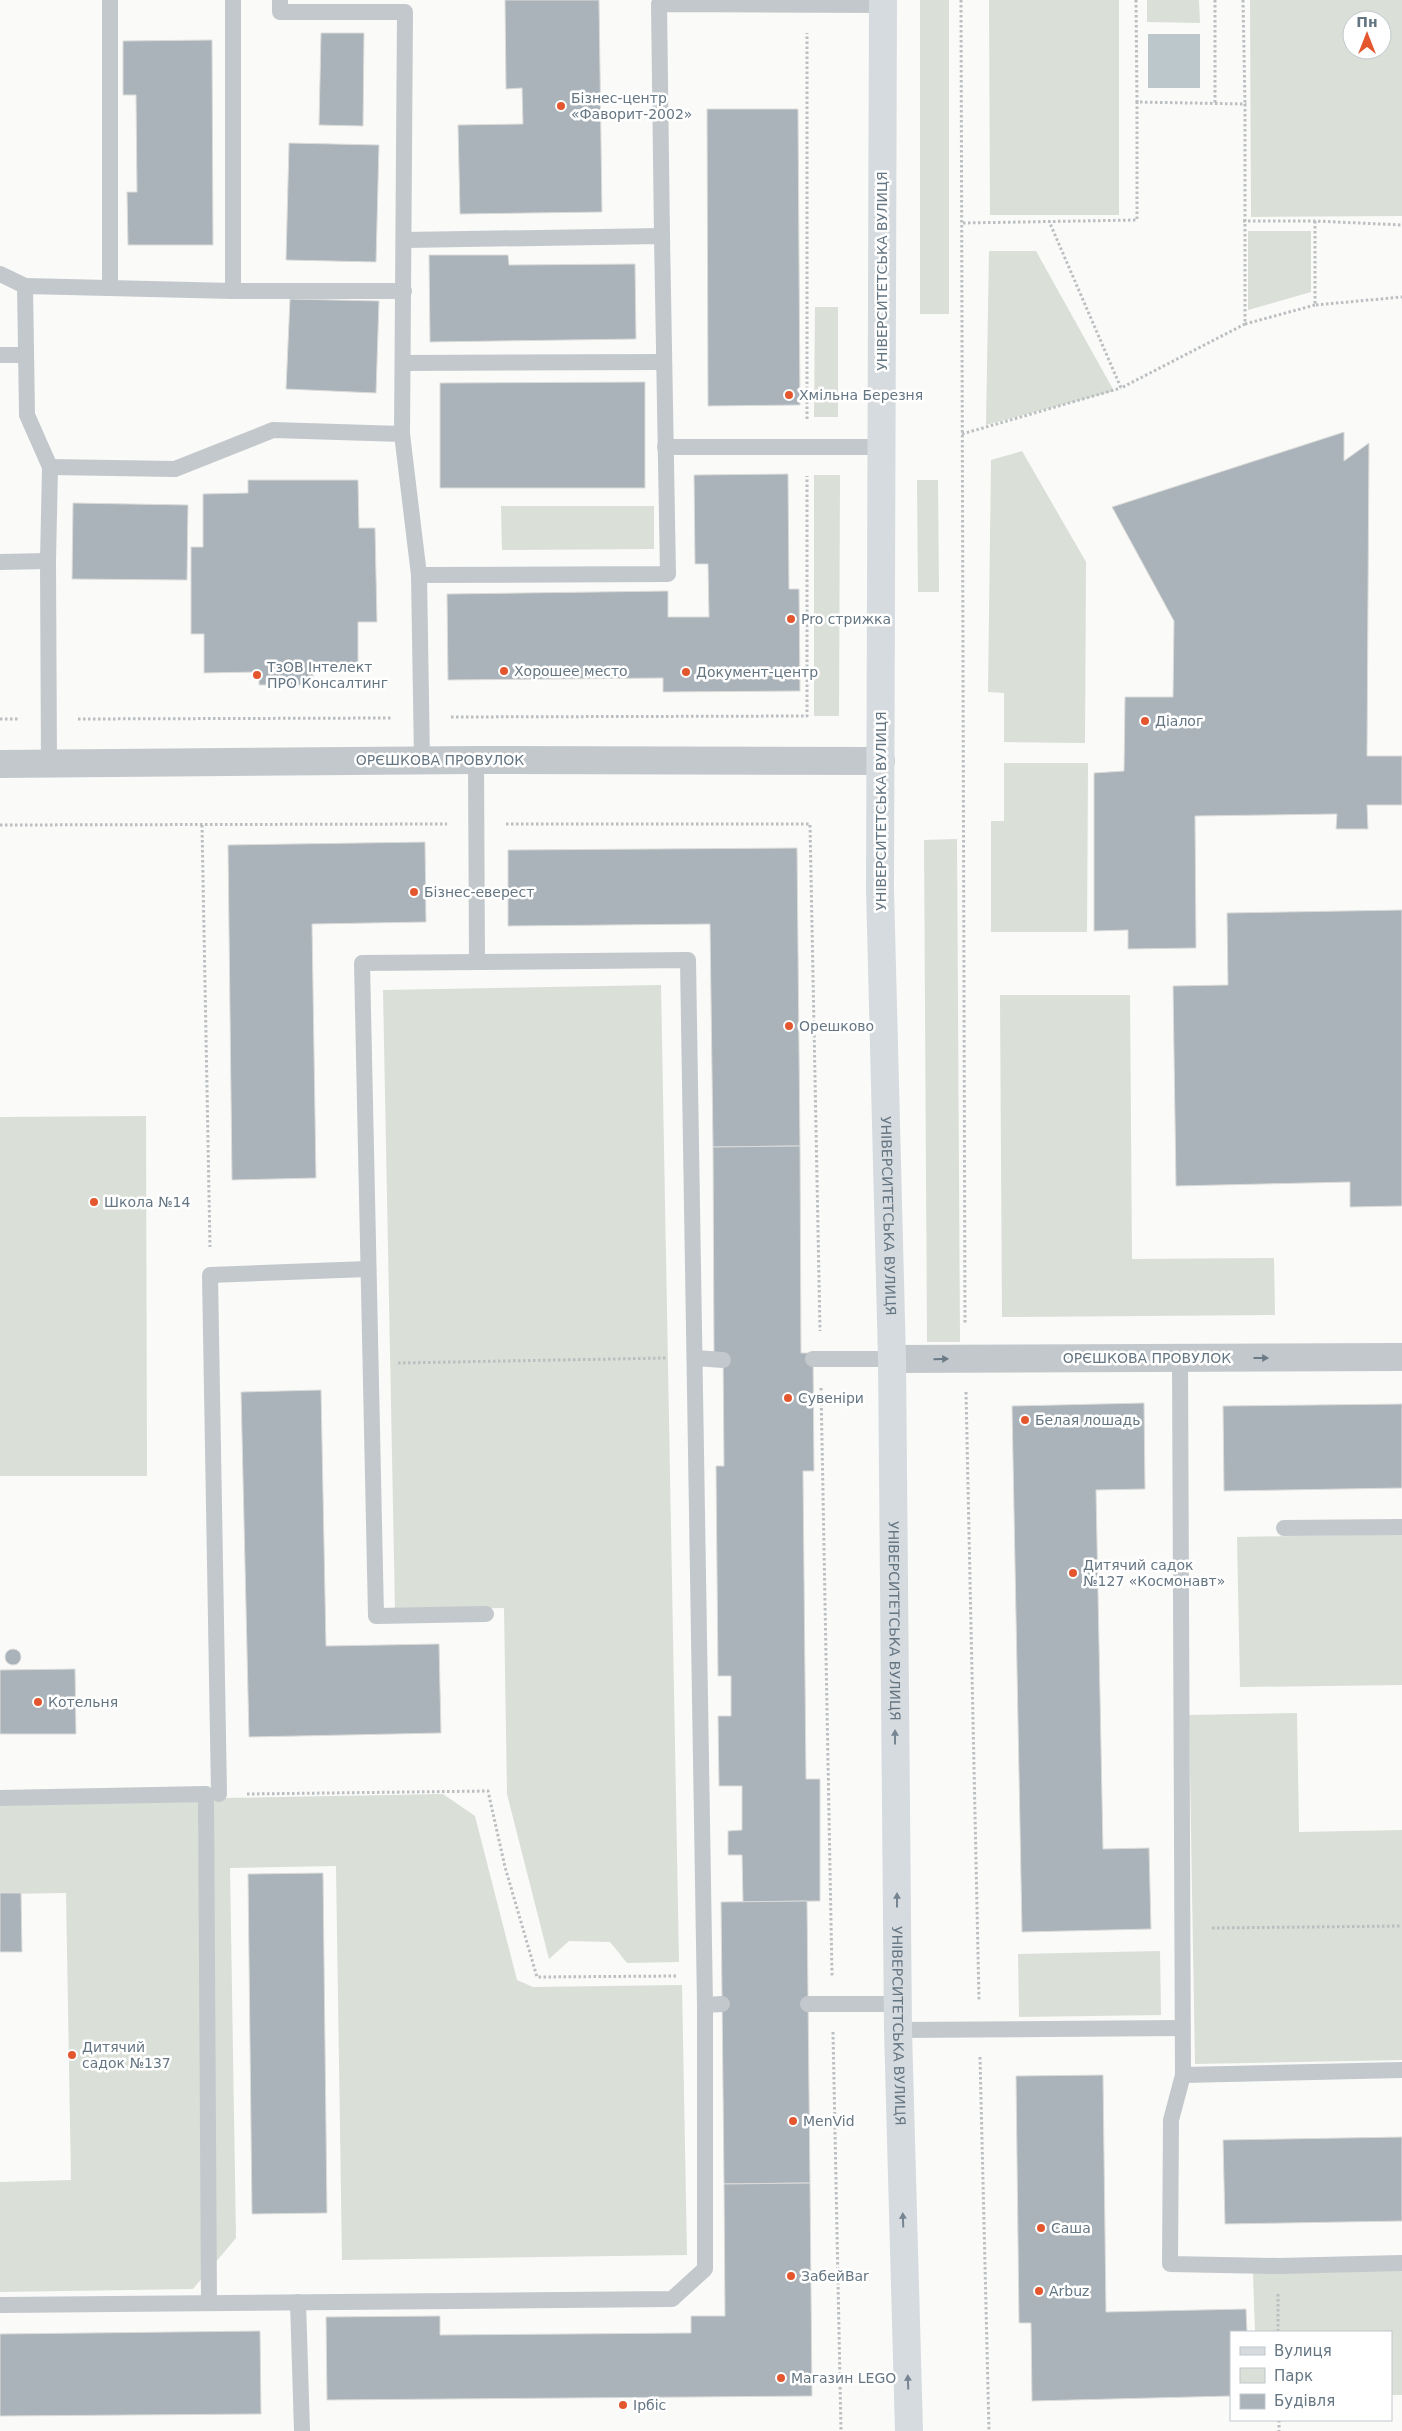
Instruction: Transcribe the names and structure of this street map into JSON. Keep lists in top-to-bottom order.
{
  "streets": {
    "main road": ["УНІВЕРСИТЕТСЬКА ВУЛИЦЯ"],
    "street": ["ОРЄШКОВА ПРОВУЛОК"]
  },
  "crossings": [
    ["УНІВЕРСИТЕТСЬКА ВУЛИЦЯ", "ОРЄШКОВА ПРОВУЛОК"]
  ],
  "one_way": ["УНІВЕРСИТЕТСЬКА ВУЛИЦЯ"],
  "places": [
    "Бізнес-центр «Фаворит-2002»",
    "Хмільна Березня",
    "Pro стрижка",
    "Хорошее место",
    "Документ-центр",
    "ТзОВ Інтелект ПРО Консалтинг",
    "Діалог",
    "Бізнес-еверест",
    "Орешково",
    "Школа №14",
    "Сувеніри",
    "Белая лошадь",
    "Дитячий садок №127 «Космонавт»",
    "Котельня",
    "Дитячий садок №137",
    "MenVid",
    "Саша",
    "ЗабейBar",
    "Arbuz",
    "Магазин LEGO",
    "Ірбіс"
  ],
  "legend": ["Вулиця", "Парк", "Будівля"],
  "north": "top"
}
